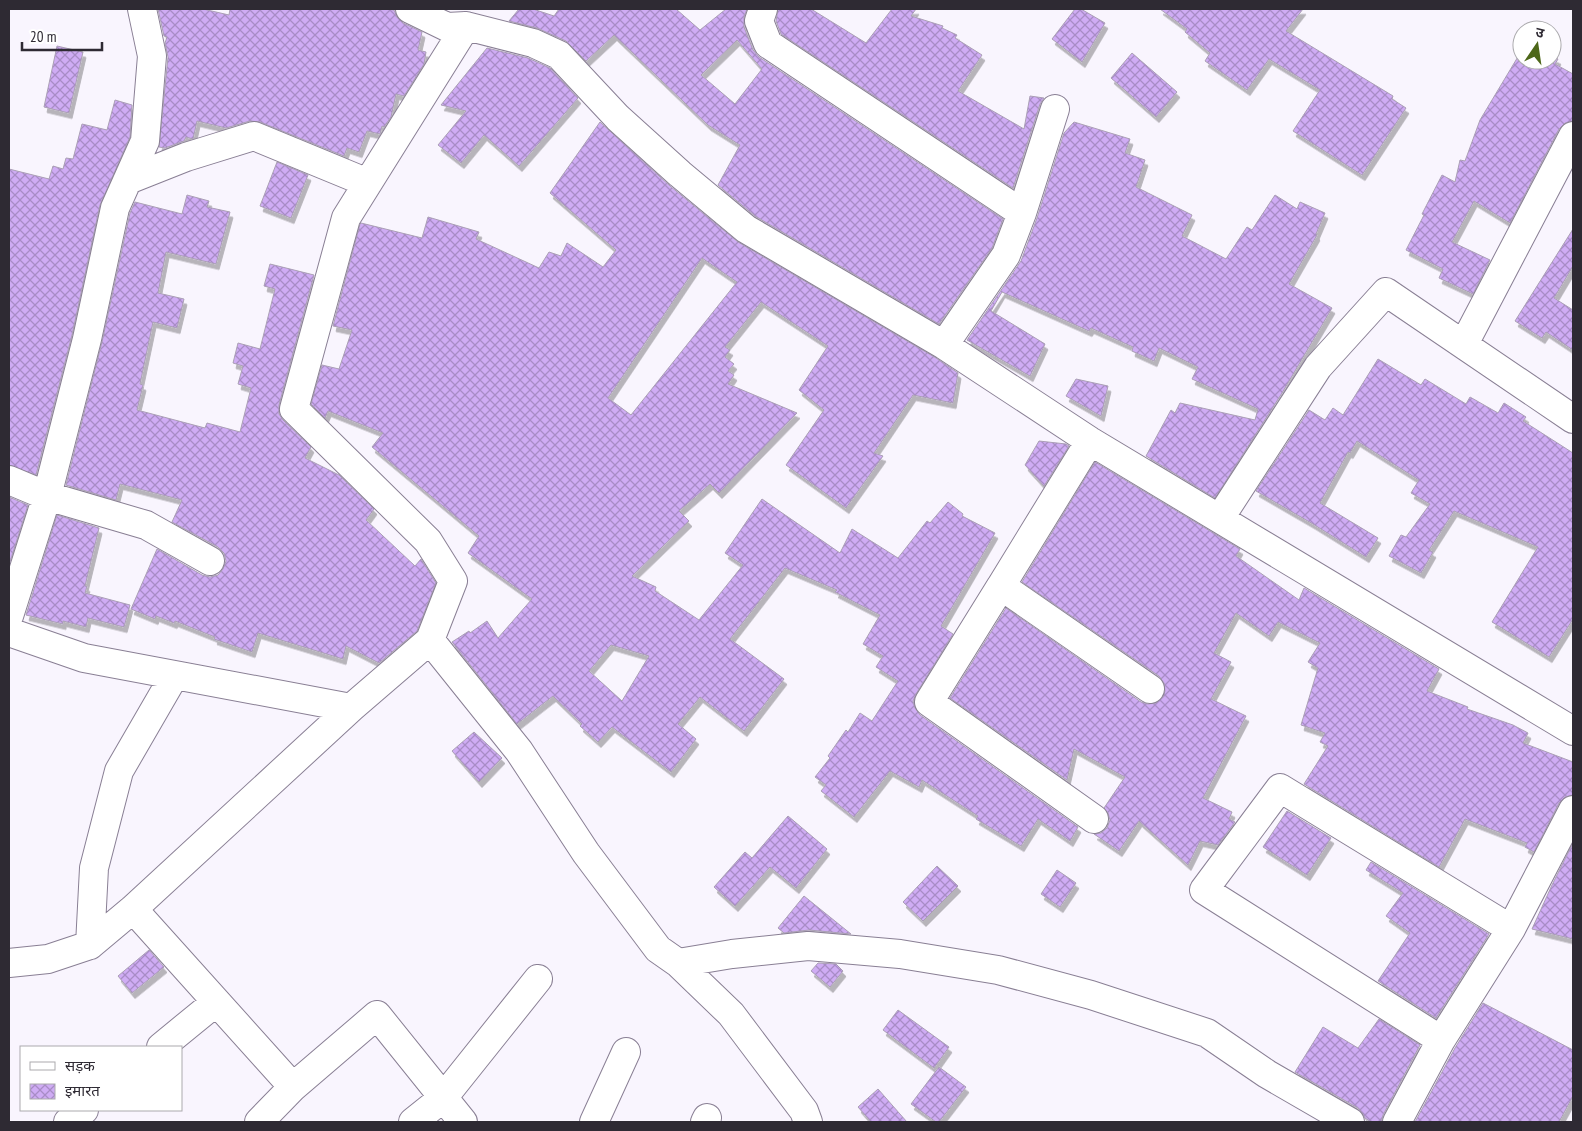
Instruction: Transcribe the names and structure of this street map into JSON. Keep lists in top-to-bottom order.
{
  "legend": ["सड़क", "इमारत"],
  "scale_bar": "20 m",
  "north": "top"
}
